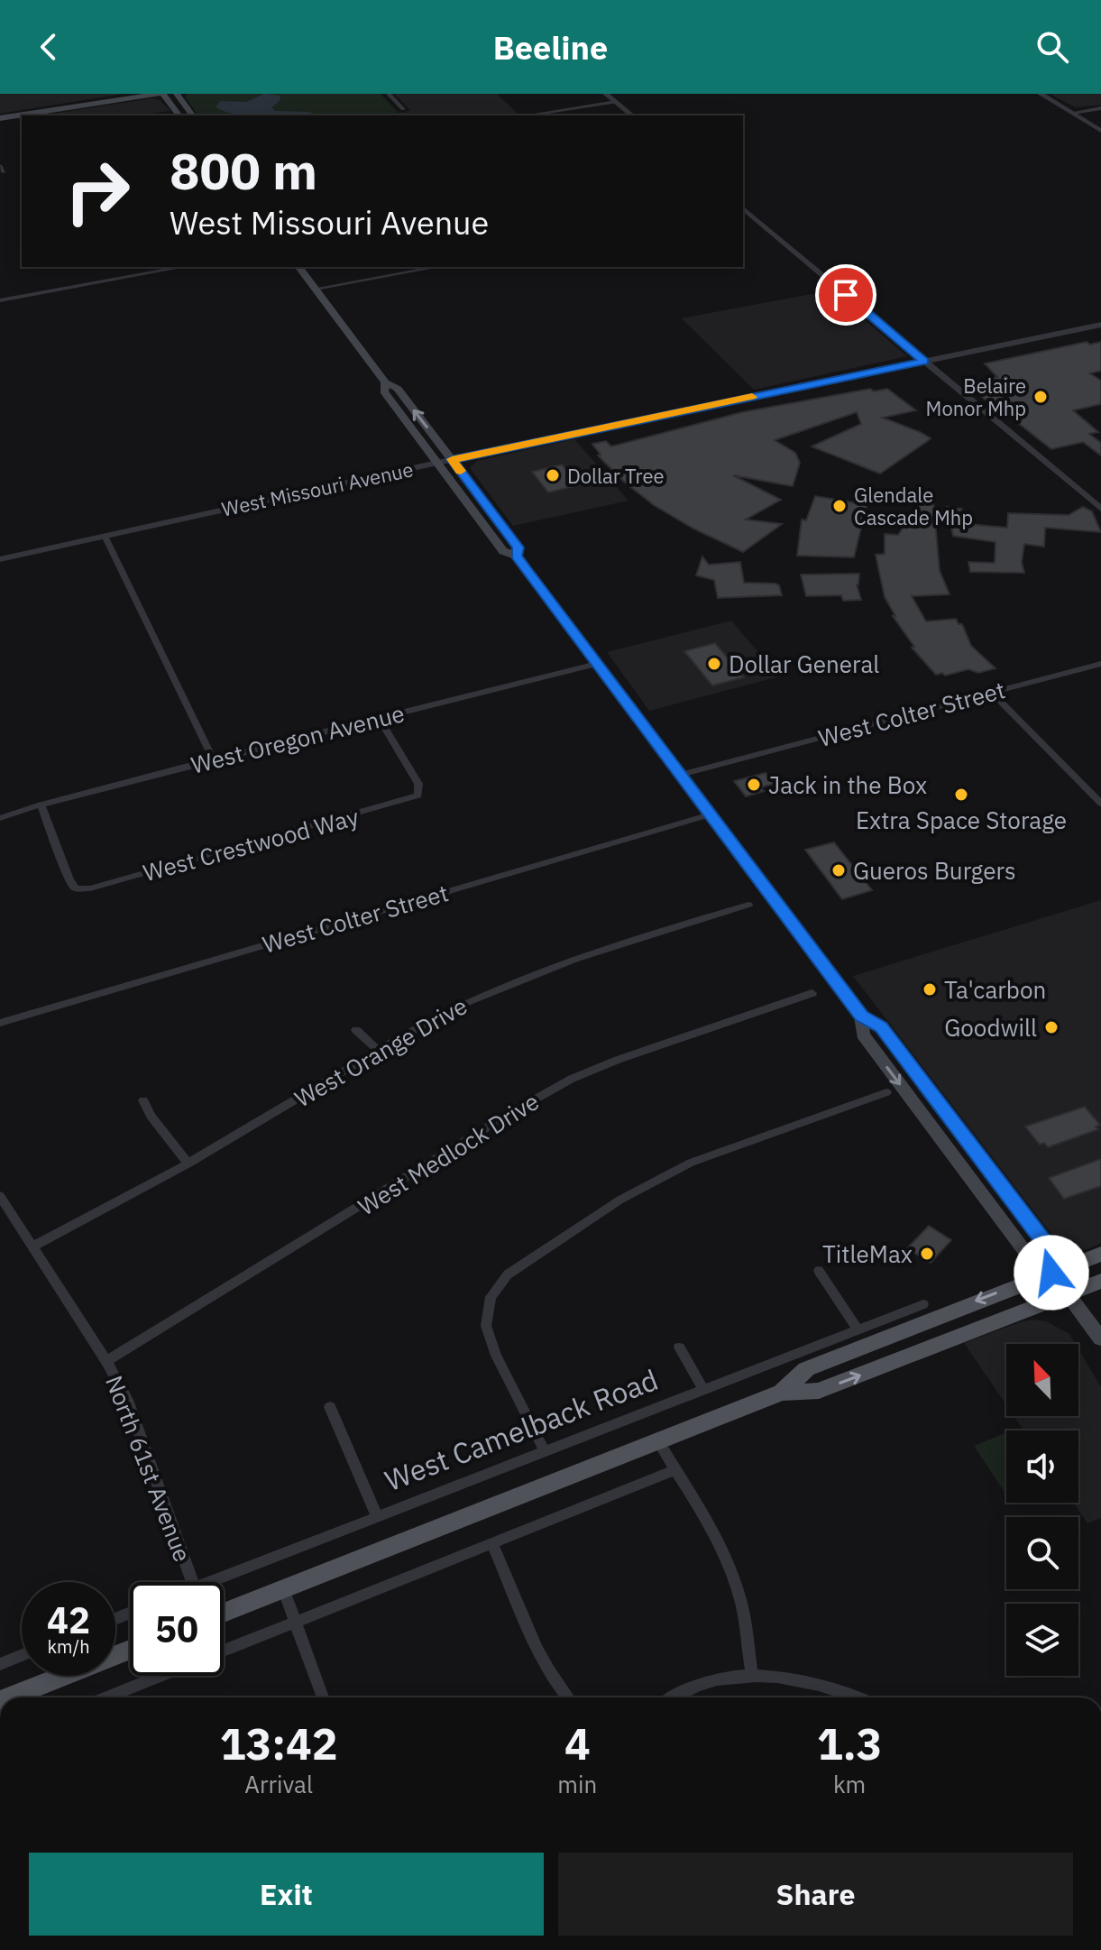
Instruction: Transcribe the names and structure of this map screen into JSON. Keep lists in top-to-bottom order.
{
  "streets": {
    "main road": ["West Camelback Road"],
    "street": [
      "West Missouri Avenue",
      "West Colter Street",
      "West Oregon Avenue",
      "West Crestwood Way",
      "West Orange Drive",
      "West Medlock Drive",
      "North 61st Avenue"
    ]
  },
  "crossings": [
    ["West Oregon Avenue", "West Crestwood Way"],
    ["West Orange Drive", "North 61st Avenue"],
    ["West Medlock Drive", "North 61st Avenue"]
  ],
  "places": [
    "Belaire Monor Mhp",
    "Dollar Tree",
    "Glendale Cascade Mhp",
    "Dollar General",
    "Jack in the Box",
    "Extra Space Storage",
    "Gueros Burgers",
    "Ta'carbon",
    "Goodwill",
    "TitleMax"
  ],
  "north": "top left",
  "page": {
    "header": "Beeline",
    "turn": ["800 m", "West Missouri Avenue"],
    "speed": "42 km/h",
    "limit": "50",
    "eta": [
      "13:42",
      "Arrival",
      "4",
      "min",
      "1.3",
      "km"
    ],
    "buttons": ["Exit", "Share"]
  }
}
